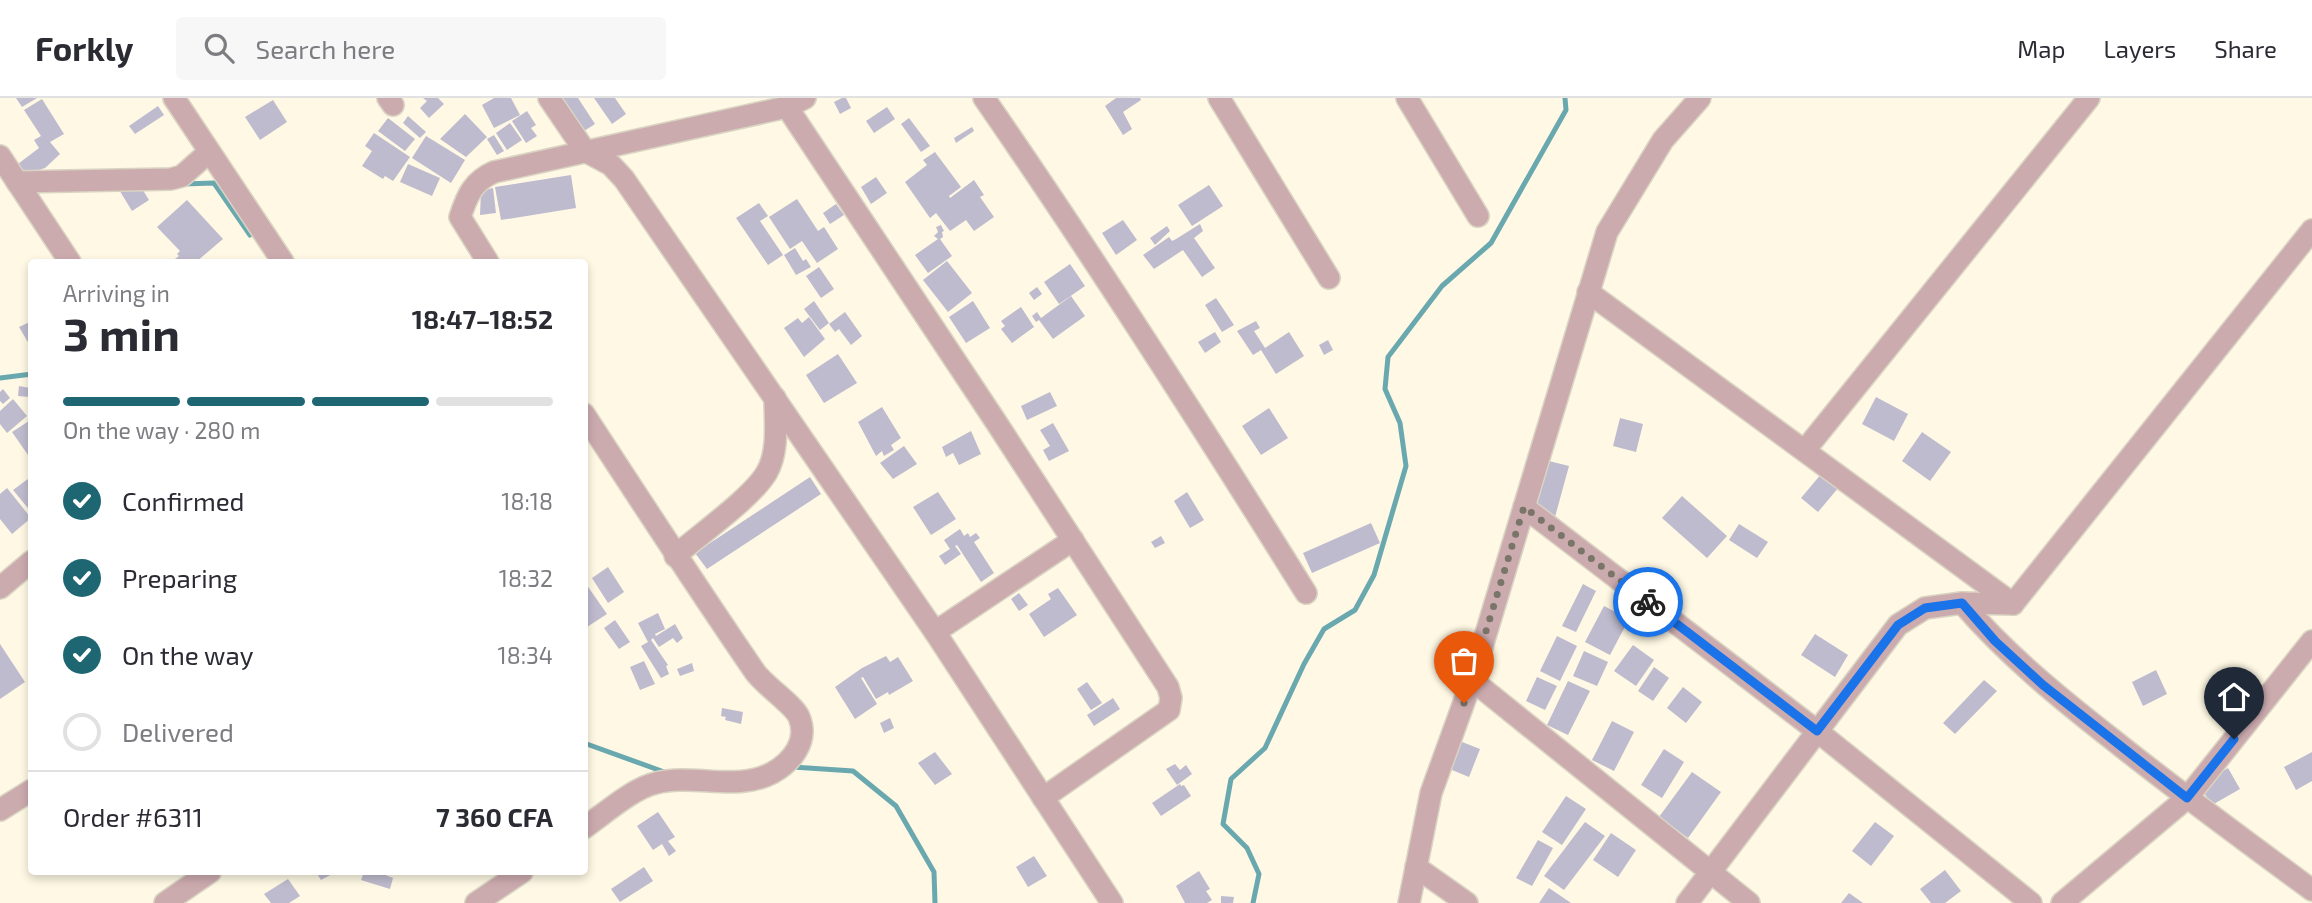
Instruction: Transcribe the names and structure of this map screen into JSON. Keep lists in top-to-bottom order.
{
  "page": {
    "header": "Forkly",
    "search": "Search here",
    "nav": ["Map", "Layers", "Share"],
    "heading": ["3 min", "Arriving in", "18:47–18:52"],
    "panel": ["Order #6311", "7 360 CFA"],
    "bar": "On the way · 280 m",
    "list": [
      ["Confirmed", "18:18"],
      ["Preparing", "18:32"],
      ["On the way", "18:34"],
      "Delivered"
    ]
  }
}
